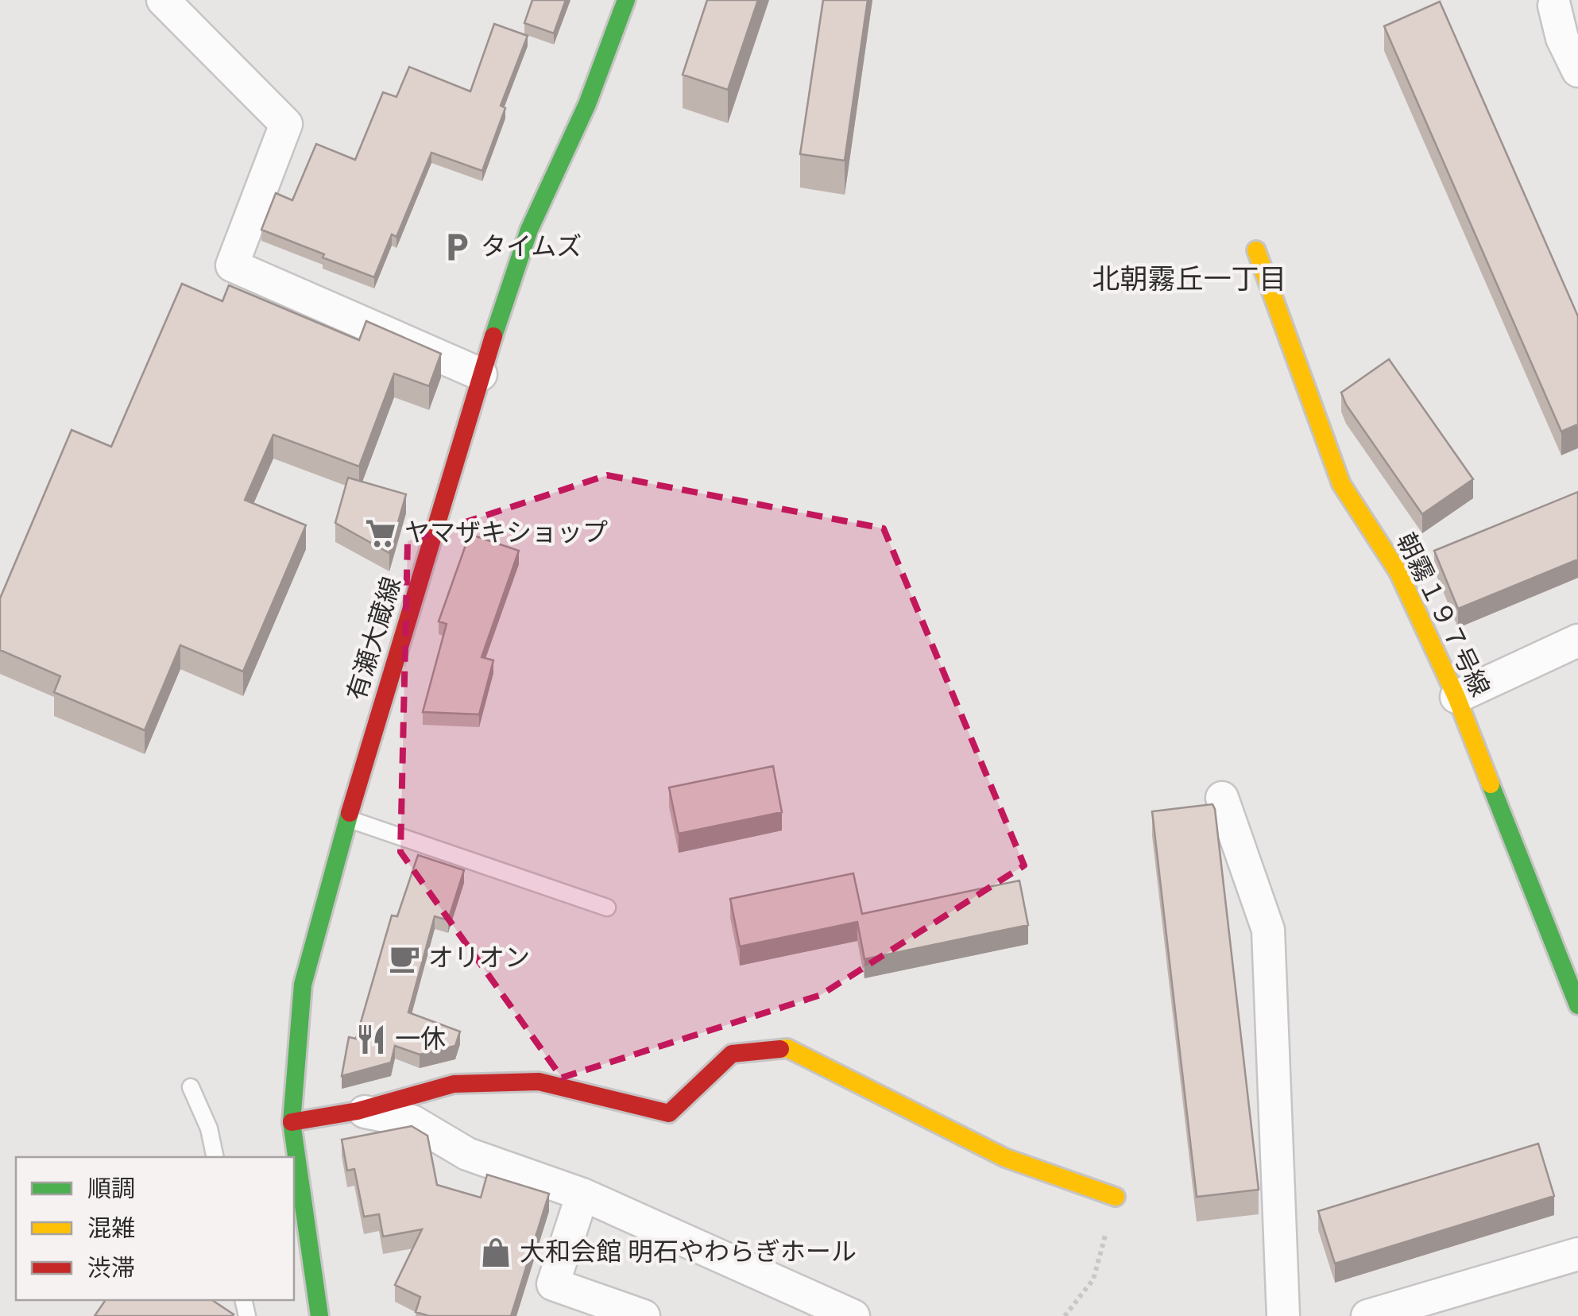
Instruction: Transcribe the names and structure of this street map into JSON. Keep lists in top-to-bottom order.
{
  "streets": {
    "street": ["朝霧１９７号線", "有瀬大蔵線"]
  },
  "districts": ["北朝霧丘一丁目"],
  "places": {
    "parking": ["タイムズ"],
    "supermarket": ["ヤマザキショップ"],
    "cafe": ["オリオン"],
    "restaurant": ["一休"],
    "shop": ["大和会館 明石やわらぎホール"]
  },
  "legend": ["順調", "混雑", "渋滞"]
}
